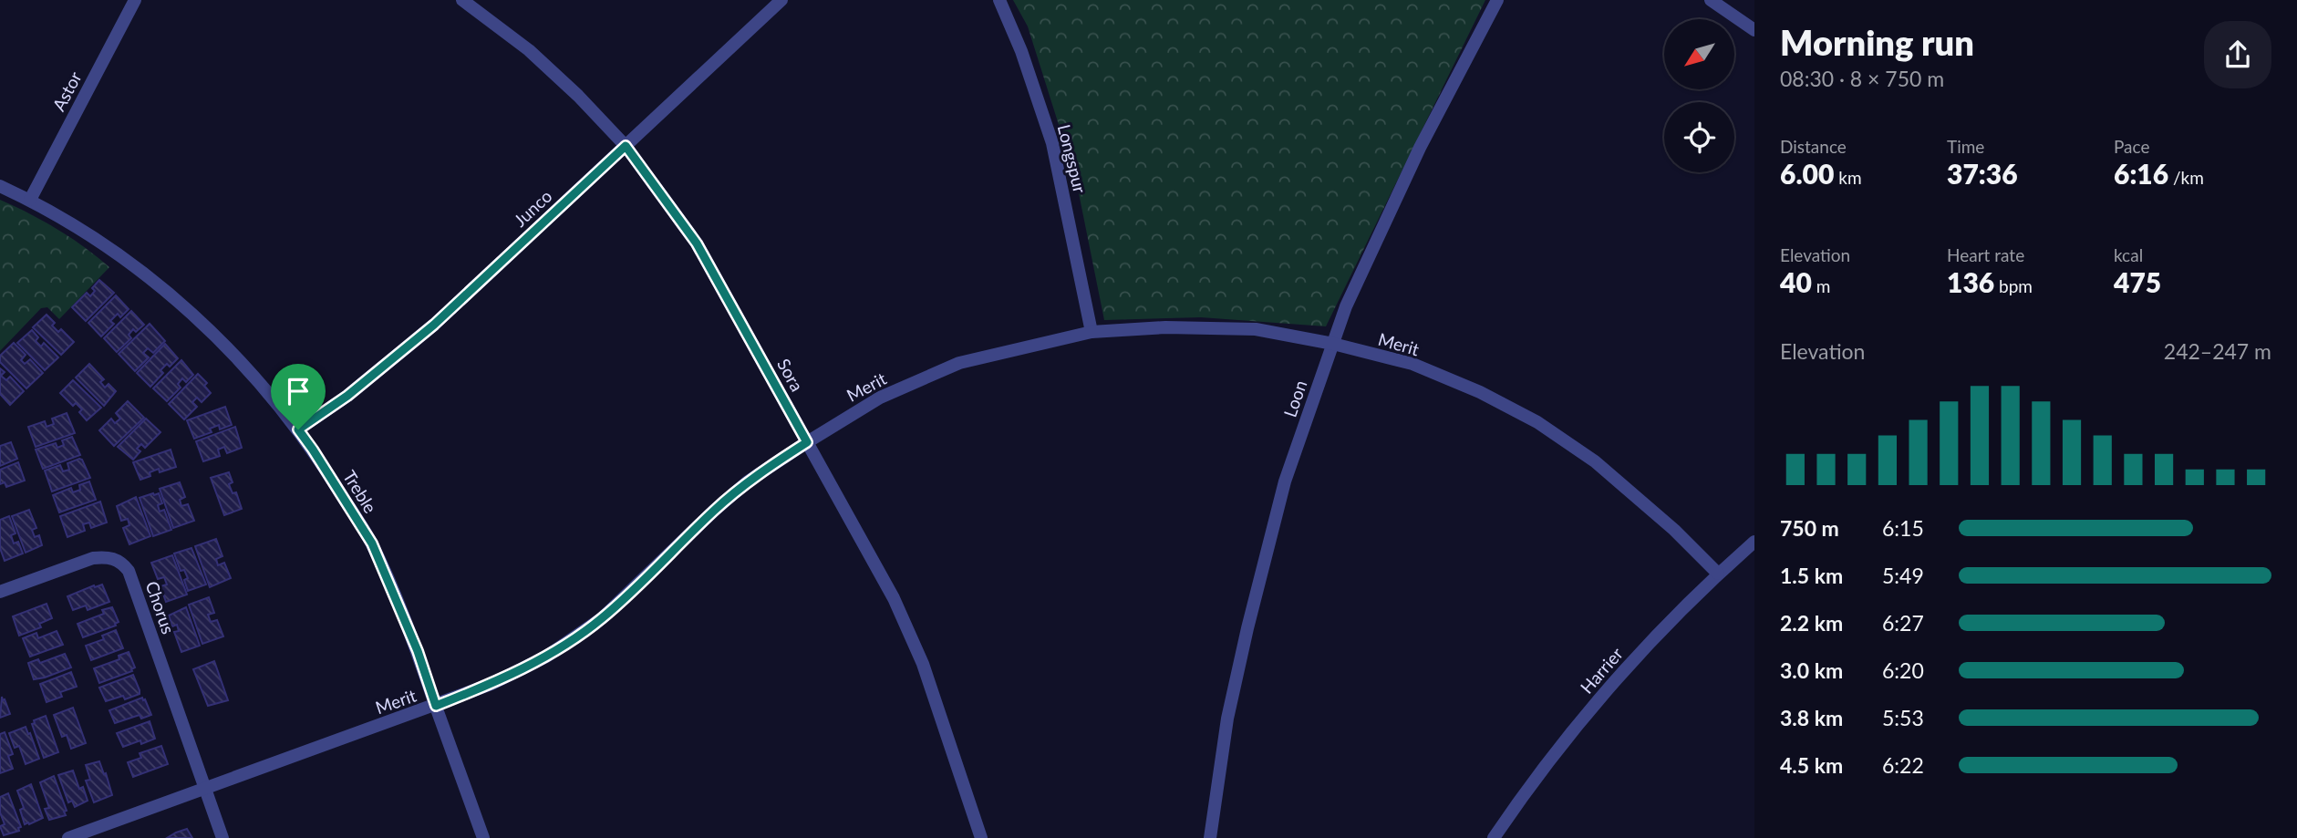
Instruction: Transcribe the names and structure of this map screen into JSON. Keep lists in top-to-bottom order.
{
  "streets": {
    "street": [
      "Astor",
      "Longspur",
      "Junco",
      "Merit",
      "Sora",
      "Loon",
      "Treble",
      "Chorus",
      "Harrier"
    ]
  },
  "crossings": [
    ["Astor", "Treble"],
    ["Longspur", "Merit"],
    ["Junco", "Sora"],
    ["Junco", "Treble"],
    ["Merit", "Sora"],
    ["Merit", "Loon"],
    ["Merit", "Treble"],
    ["Merit", "Chorus"],
    ["Merit", "Harrier"]
  ],
  "north": "bottom left",
  "page": {
    "heading": ["Morning run", "08:30 · 8 × 750 m"],
    "stats": [
      ["Distance", "6.00 km"],
      ["Time", "37:36"],
      ["Pace", "6:16 /km"],
      ["Elevation", "40 m"],
      ["Heart rate", "136 bpm"],
      ["kcal", "475"]
    ],
    "chart": ["Elevation", "242–247 m"],
    "list": [
      {
        "name": "750 m",
        "note": "6:15"
      },
      {
        "name": "1.5 km",
        "note": "5:49"
      },
      {
        "name": "2.2 km",
        "note": "6:27"
      },
      {
        "name": "3.0 km",
        "note": "6:20"
      },
      {
        "name": "3.8 km",
        "note": "5:53"
      },
      {
        "name": "4.5 km",
        "note": "6:22"
      }
    ]
  }
}
